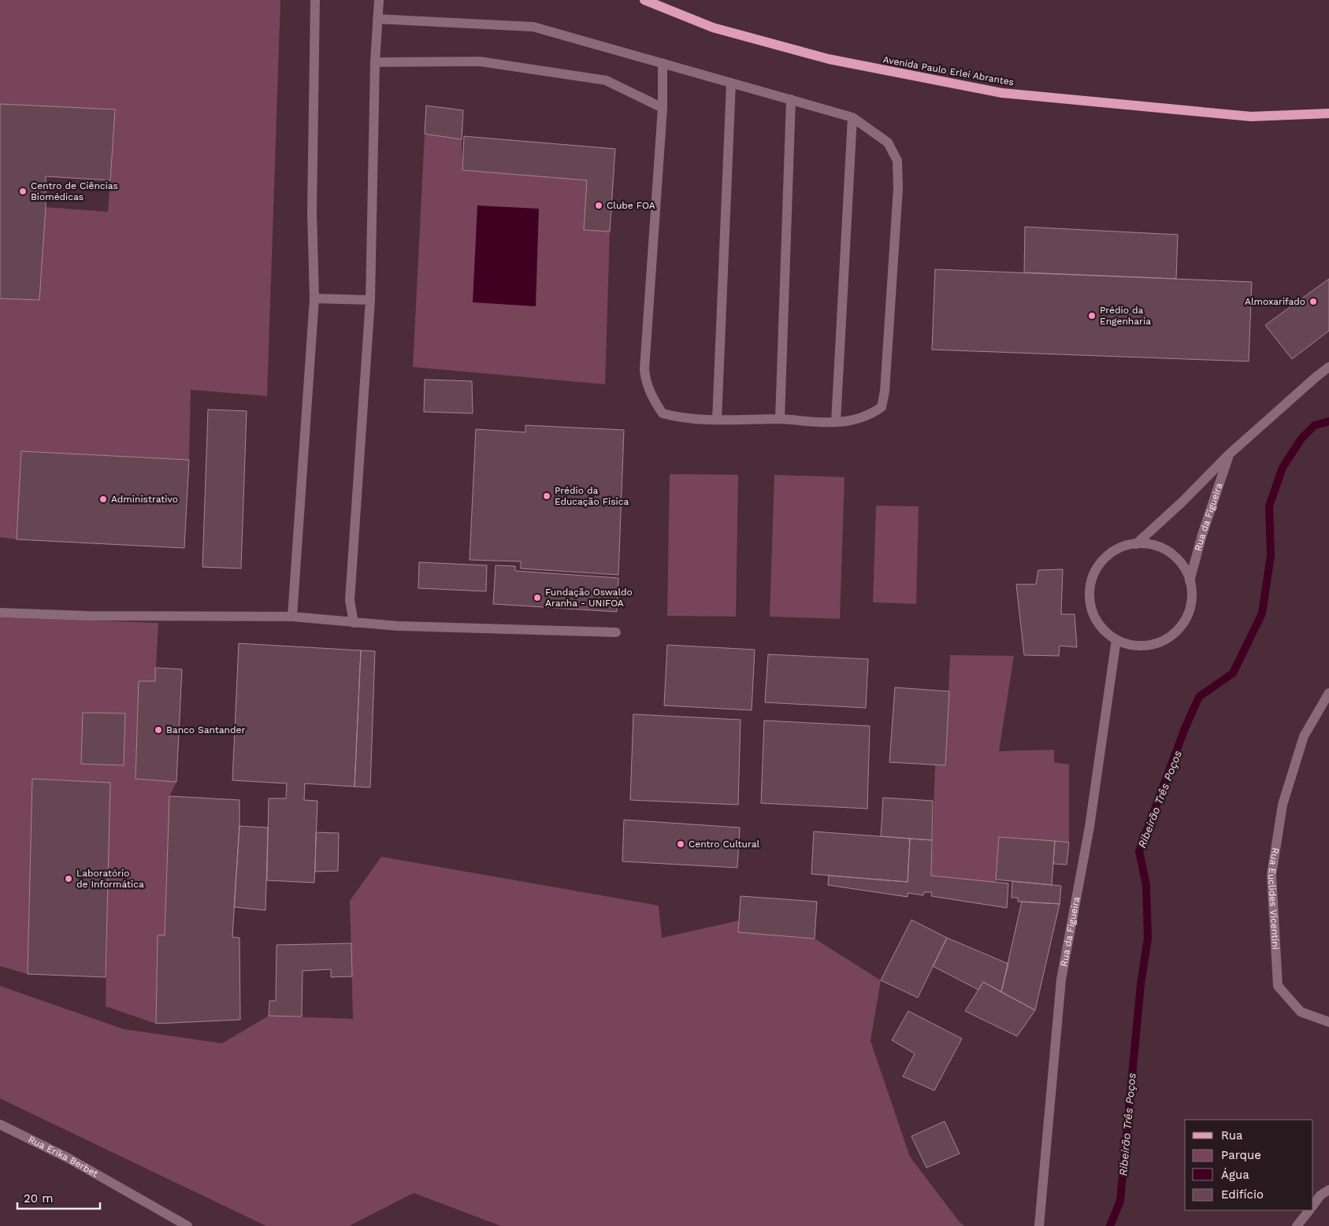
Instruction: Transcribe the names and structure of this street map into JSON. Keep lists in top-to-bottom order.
{
  "streets": {
    "main road": ["Avenida Paulo Erlei Abrantes"],
    "street": ["Rua da Figueira", "Rua Euclides Vicentini", "Rua Erika Berbet"]
  },
  "water": ["Ribeirão Três Poços"],
  "places": [
    "Centro de Ciências Biomédicas",
    "Clube FOA",
    "Almoxarifado",
    "Prédio da Engenharia",
    "Prédio da Educação Física",
    "Administrativo",
    "Fundação Oswaldo Aranha - UNIFOA",
    "Banco Santander",
    "Centro Cultural",
    "Laboratório de Informática"
  ],
  "legend": [
    "Rua",
    "Parque",
    "Água",
    "Edifício"
  ],
  "scale_bar": "20 m"
}
